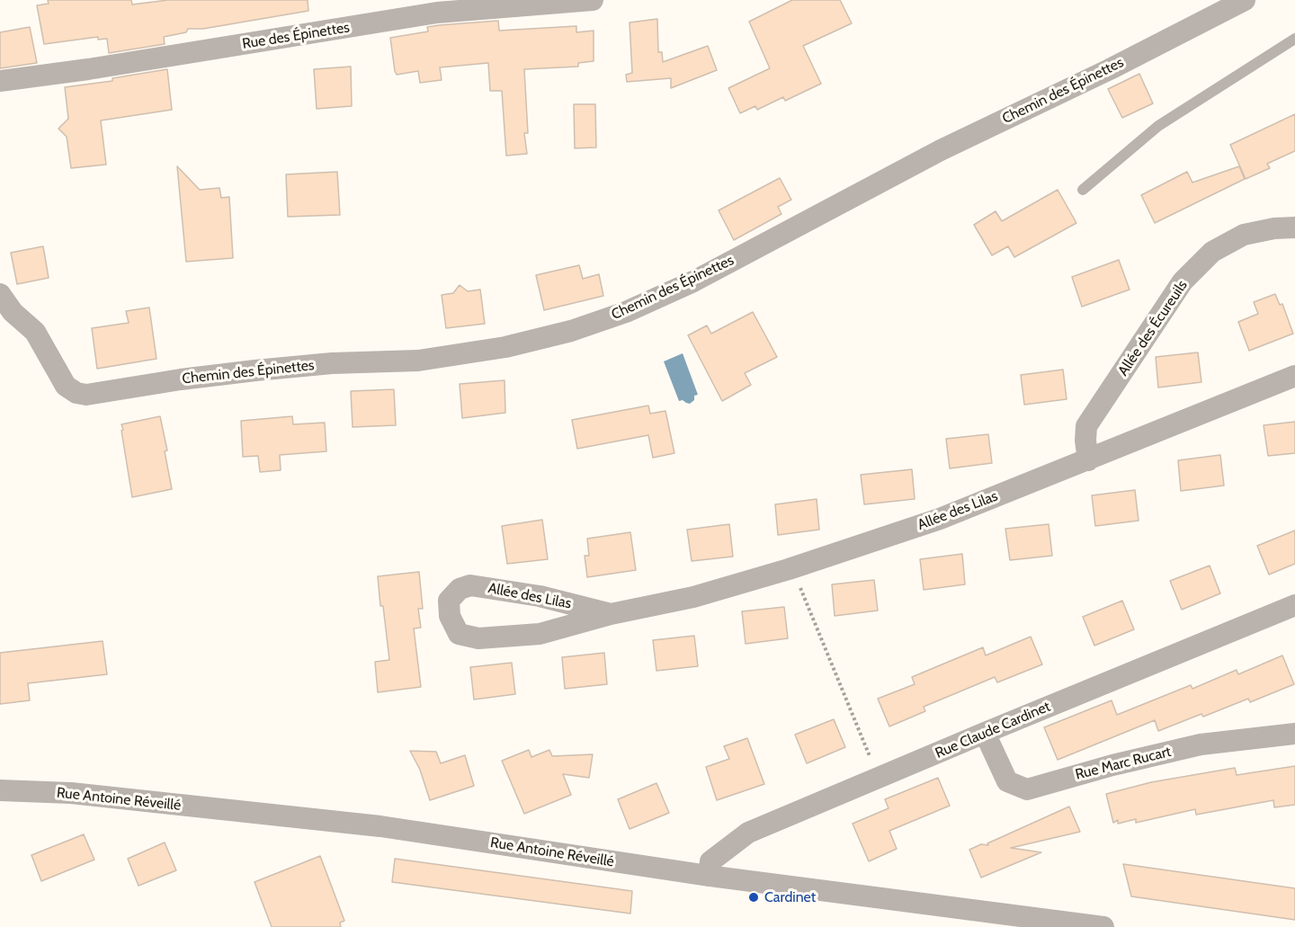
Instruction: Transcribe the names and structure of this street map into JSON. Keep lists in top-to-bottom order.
{
  "streets": {
    "street": [
      "Rue des Épinettes",
      "Chemin des Épinettes",
      "Allée des Écureuils",
      "Allée des Lilas",
      "Rue Claude Cardinet",
      "Rue Marc Rucart",
      "Rue Antoine Réveillé"
    ]
  },
  "crossings": [
    ["Allée des Écureuils", "Allée des Lilas"],
    ["Rue Claude Cardinet", "Rue Marc Rucart"],
    ["Rue Claude Cardinet", "Rue Antoine Réveillé"]
  ],
  "places": ["Cardinet"]
}
